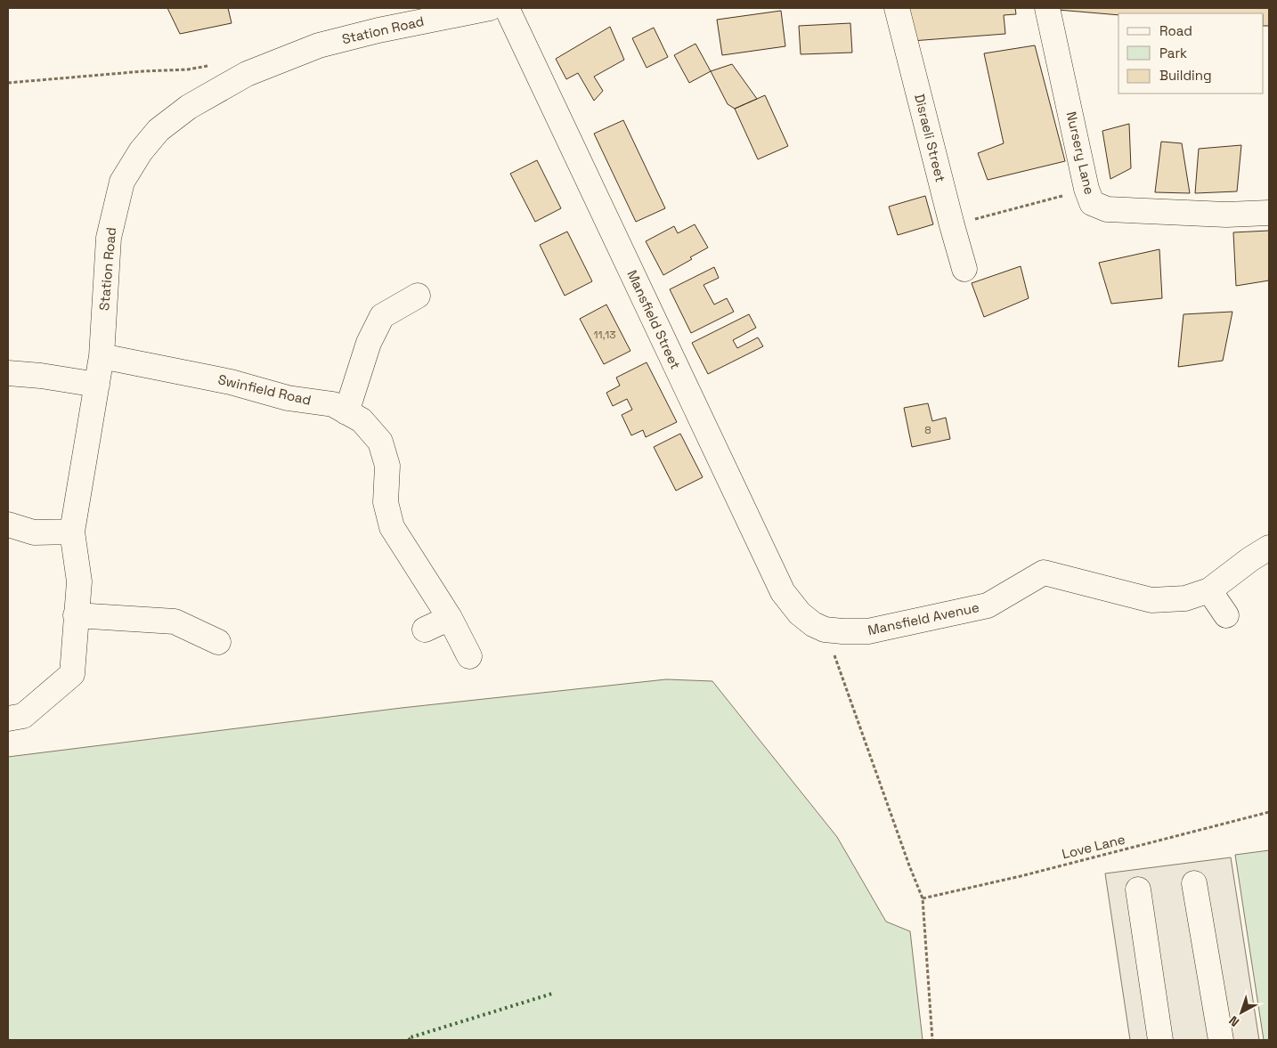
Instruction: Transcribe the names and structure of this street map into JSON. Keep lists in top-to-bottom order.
{
  "streets": {
    "street": [
      "Station Road",
      "Disraeli Street",
      "Nursery Lane",
      "Mansfield Street",
      "Swinfield Road",
      "Mansfield Avenue"
    ],
    "path": ["Love Lane"]
  },
  "crossings": [
    ["Station Road", "Swinfield Road"],
    ["Mansfield Street", "Mansfield Avenue"]
  ],
  "house_numbers": ["11,13", "8"],
  "legend": ["Road", "Park", "Building"],
  "north": "bottom left"
}
